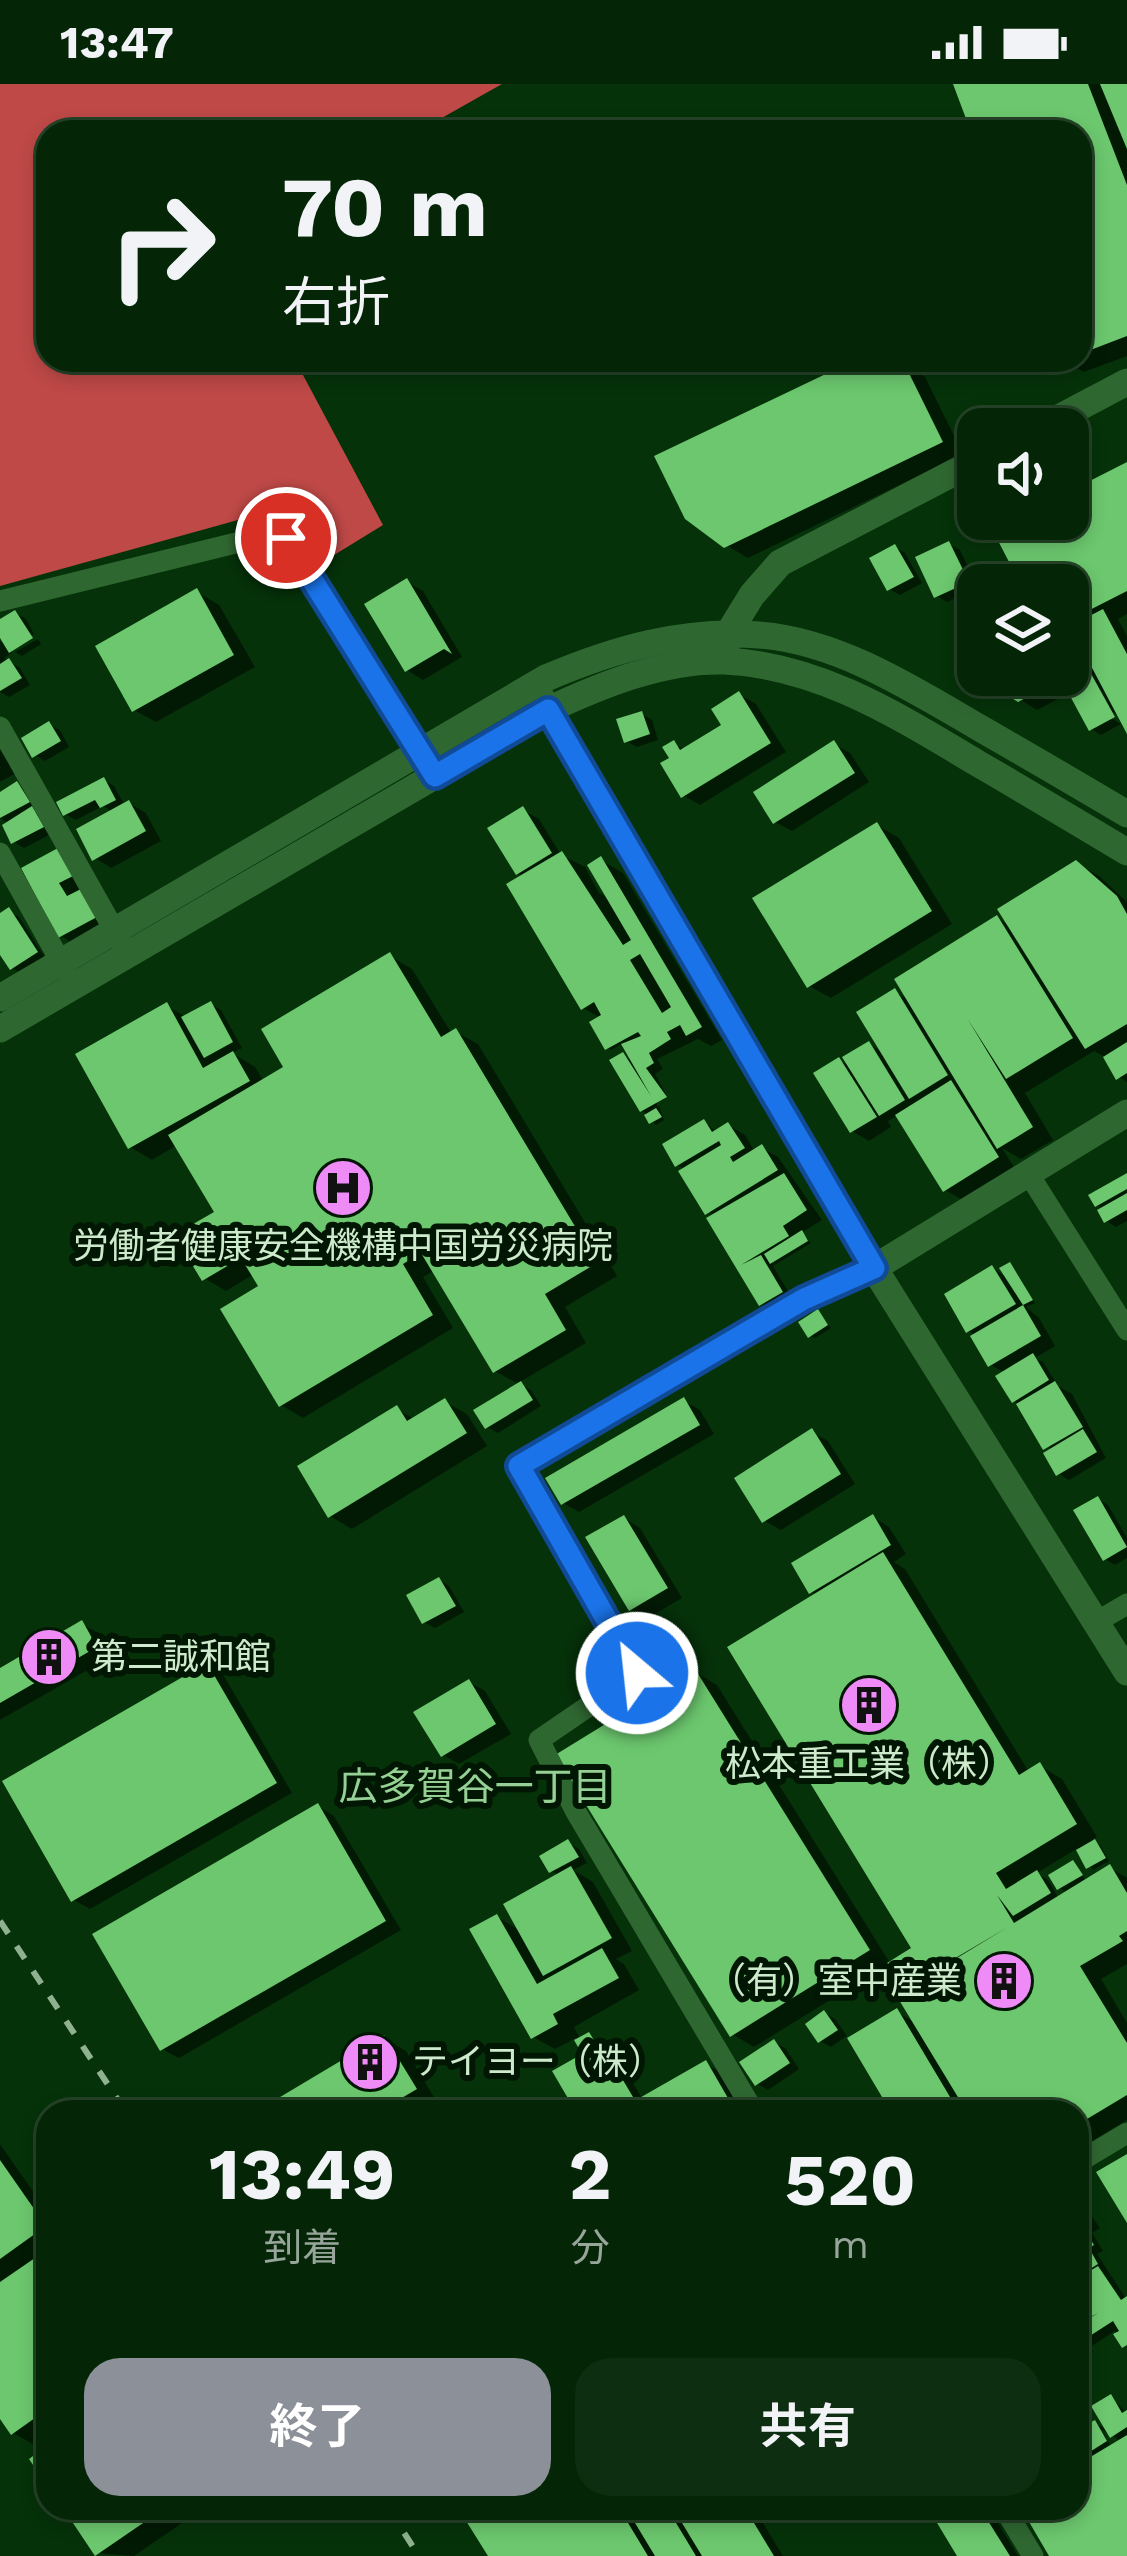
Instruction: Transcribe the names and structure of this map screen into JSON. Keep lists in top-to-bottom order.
{
  "districts": ["広多賀谷一丁目"],
  "places": {
    "hospital": ["労働者健康安全機構中国労災病院"],
    "building": [
      "第二誠和館",
      "松本重工業（株）",
      "（有）室中産業",
      "テイヨー（株）"
    ]
  },
  "page": {
    "status": "13:47",
    "turn": ["70 m", "右折"],
    "eta": [
      "13:49",
      "到着",
      "2",
      "分",
      "520",
      "m"
    ],
    "buttons": ["終了", "共有"]
  }
}
